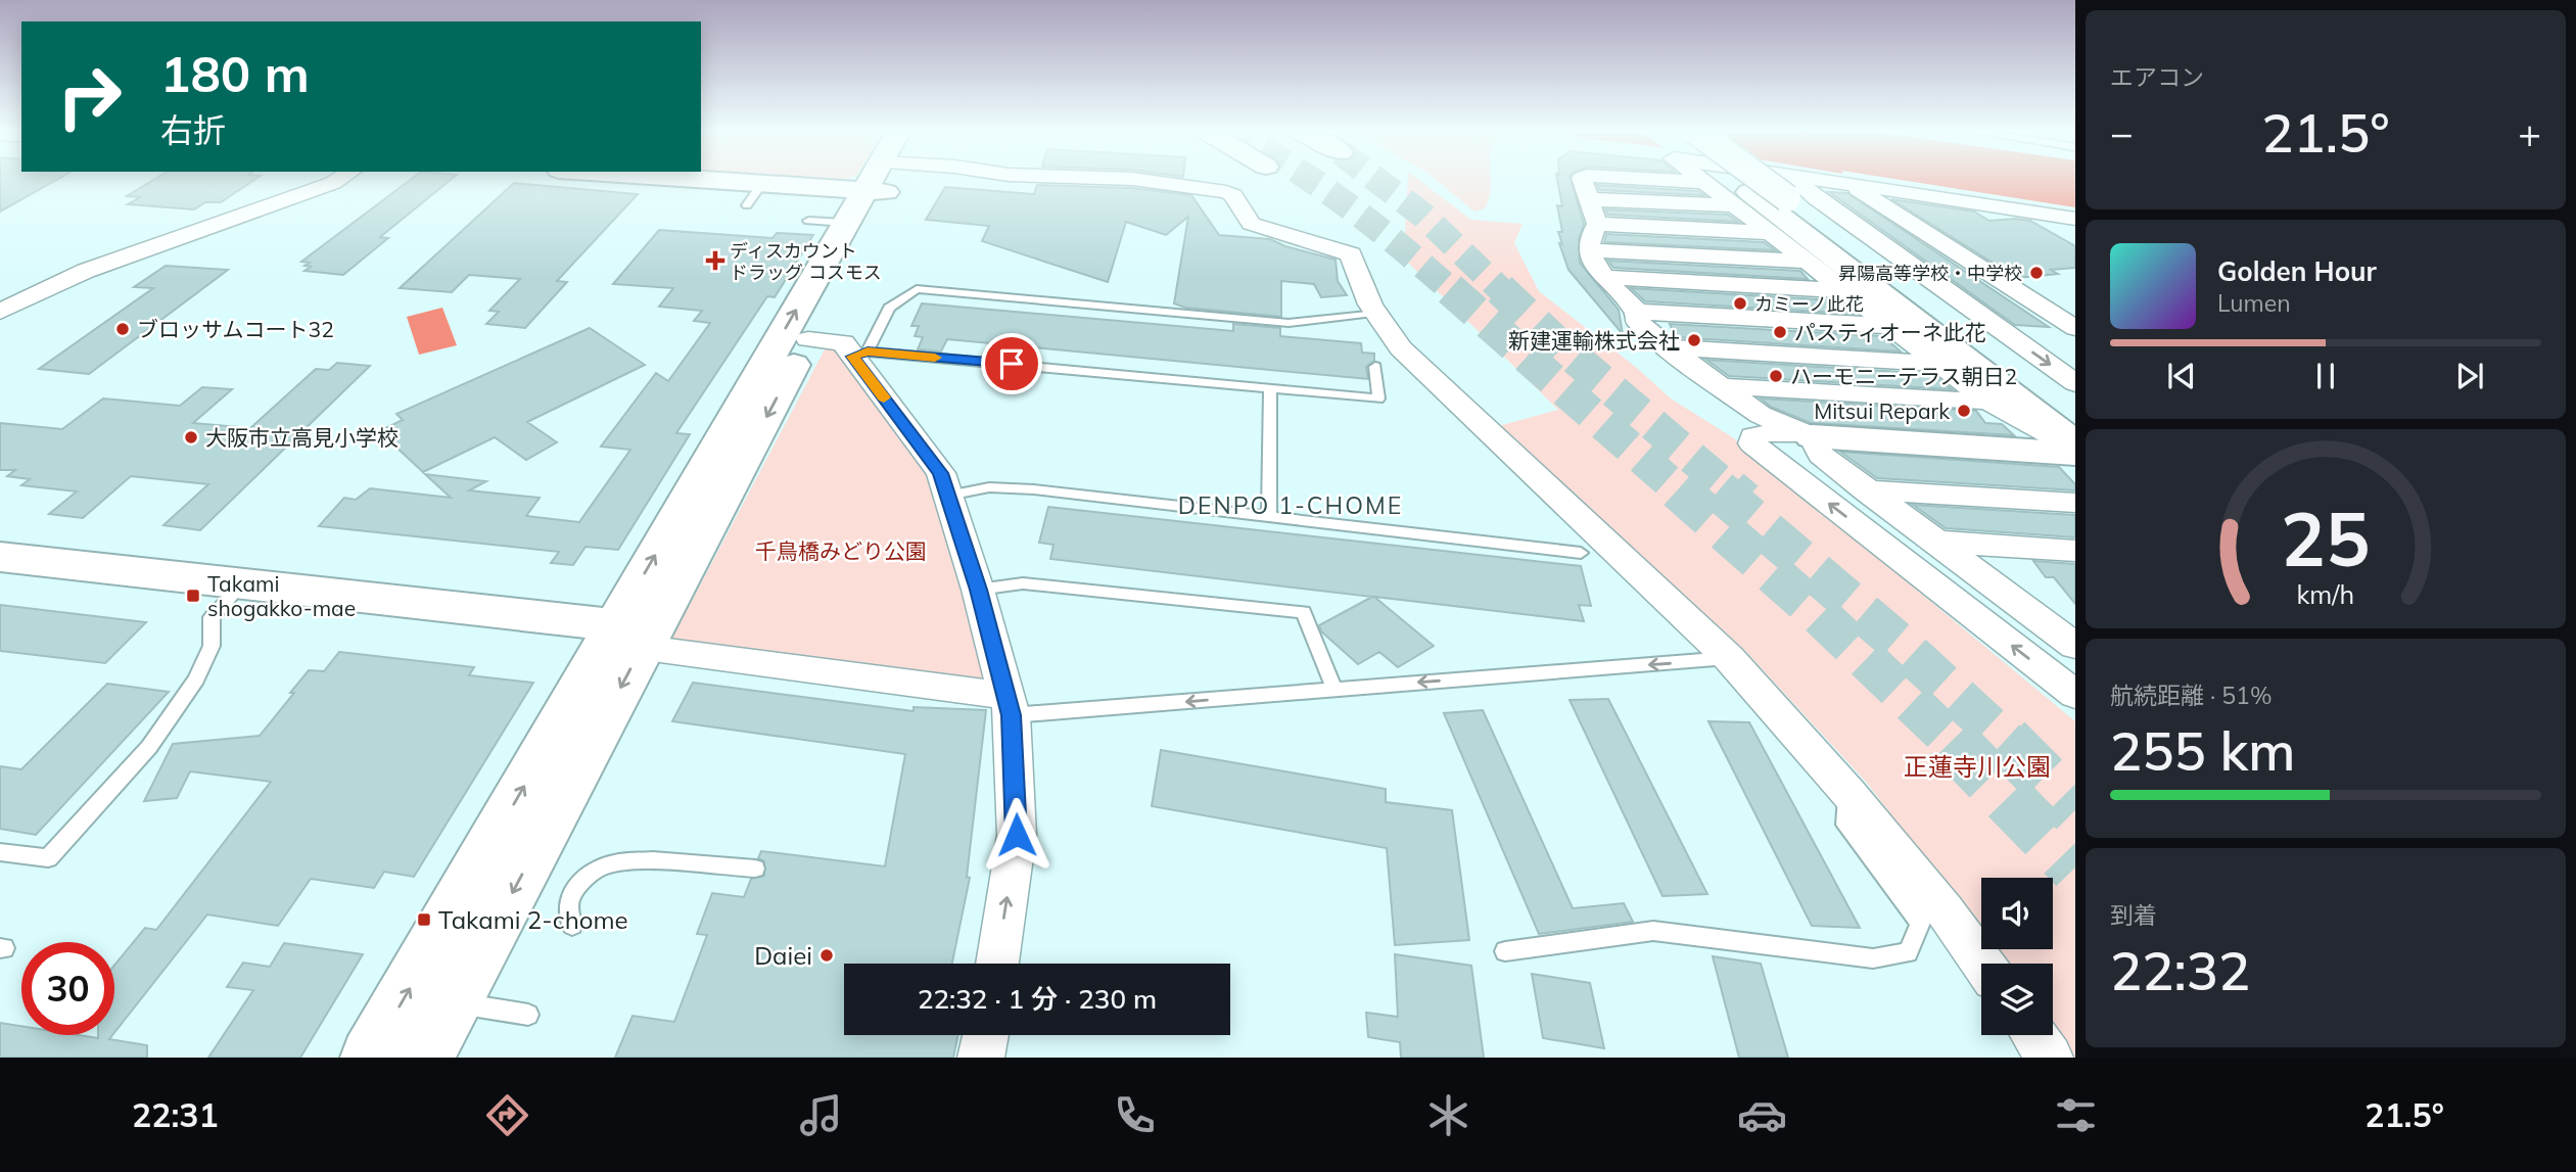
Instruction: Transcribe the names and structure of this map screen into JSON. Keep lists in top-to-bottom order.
{
  "districts": ["DENPO 1-CHOME"],
  "parks": ["千鳥橋みどり公園", "正蓮寺川公園"],
  "places": {
    "health": ["ディスカウント ドラッグ コスモス"],
    "other": [
      "昇陽高等学校・中学校",
      "カミーノ此花",
      "ブロッサムコート32",
      "パスティオーネ此花",
      "新建運輸株式会社",
      "ハーモニーテラス朝日2",
      "Mitsui Repark",
      "大阪市立高見小学校",
      "Daiei"
    ],
    "transit": ["Takami shogakko-mae", "Takami 2-chome"]
  },
  "page": {
    "tile": [
      "エアコン",
      ["航続距離 · 51%", "255 km"],
      ["到着", "22:32"]
    ],
    "turn": ["180 m", "右折"],
    "heat": ["−", "21.5°", "+"],
    "song": ["Golden Hour", "Lumen"],
    "limit": "30",
    "trip": "22:32 · 1 分 · 230 m",
    "tabs": ["22:31", "21.5°"],
    "gauge": ["25", "km/h"]
  }
}
